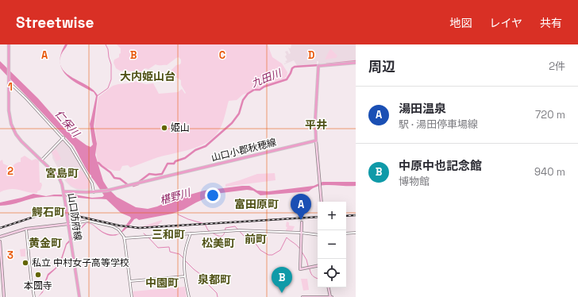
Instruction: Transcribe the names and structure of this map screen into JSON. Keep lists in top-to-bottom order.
{
  "streets": {
    "main road": ["山口小郡秋穂線", "山口防府線"]
  },
  "crossings": [
    ["山口小郡秋穂線", "山口防府線"]
  ],
  "districts": [
    "大内姫山台",
    "平井",
    "宮島町",
    "富田原町",
    "鰐石町",
    "三和町",
    "前町",
    "黄金町",
    "松美町",
    "泉都町",
    "中園町"
  ],
  "water": ["九田川", "仁保川", "椹野川"],
  "places": ["姫山", "私立 中村女子高等学校", "本圀寺"],
  "page": {
    "header": "Streetwise",
    "nav": ["地図", "レイヤ", "共有"],
    "heading": ["周辺", "2件"],
    "list": [
      {
        "mark": "A",
        "name": "湯田温泉",
        "note": "駅 · 湯田停車場線",
        "value": "720 m"
      },
      {
        "mark": "B",
        "name": "中原中也記念館",
        "note": "博物館",
        "value": "940 m"
      }
    ],
    "pins": ["A", "B"],
    "map_buttons": ["+", "−"]
  },
  "grid": {
    "columns": [
      "A",
      "B",
      "C",
      "D"
    ],
    "rows": ["1", "2", "3"]
  }
}
